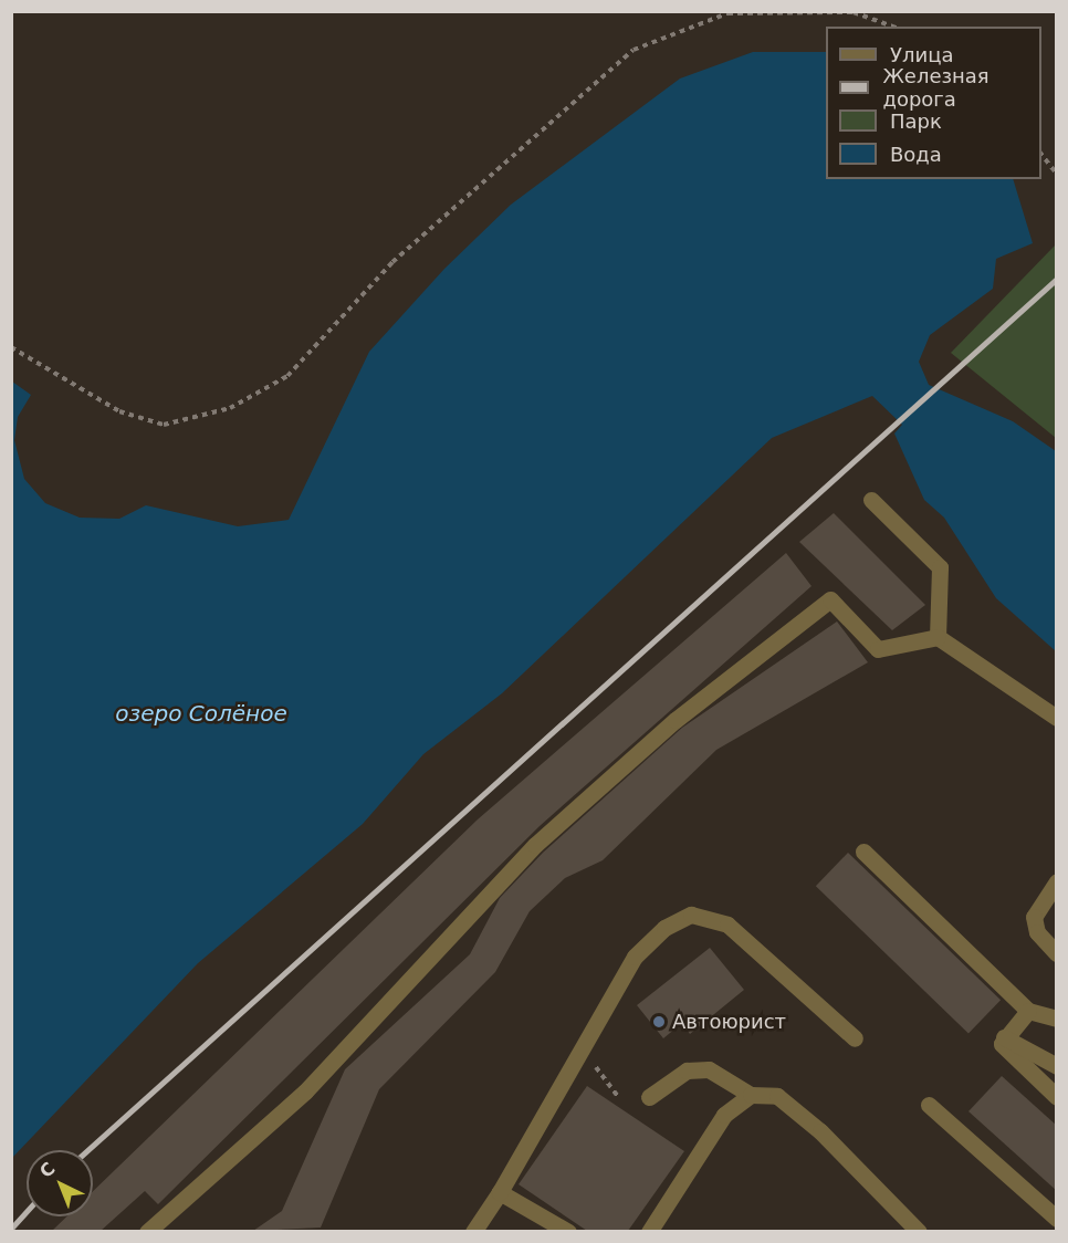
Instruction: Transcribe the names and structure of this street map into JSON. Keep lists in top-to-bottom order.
{
  "water": ["озеро Солёное"],
  "places": ["Автоюрист"],
  "legend": [
    "Улица",
    "Железная дорога",
    "Парк",
    "Вода"
  ],
  "north": "top left"
}
